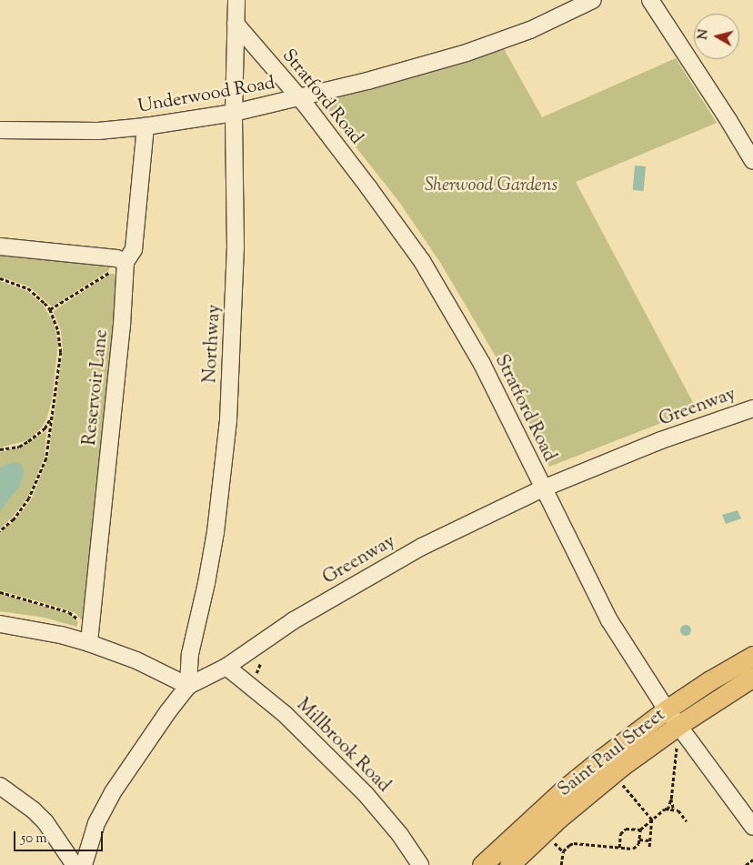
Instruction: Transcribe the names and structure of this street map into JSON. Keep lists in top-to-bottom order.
{
  "streets": {
    "main road": ["Saint Paul Street"],
    "street": [
      "Underwood Road",
      "Stratford Road",
      "Northway",
      "Reservoir Lane",
      "Greenway",
      "Millbrook Road"
    ]
  },
  "crossings": [
    ["Underwood Road", "Stratford Road"],
    ["Underwood Road", "Northway"],
    ["Stratford Road", "Northway"],
    ["Stratford Road", "Greenway"],
    ["Stratford Road", "Saint Paul Street"],
    ["Northway", "Greenway"],
    ["Greenway", "Millbrook Road"]
  ],
  "parks": ["Sherwood Gardens"],
  "scale_bar": "50 m",
  "north": "left"
}
